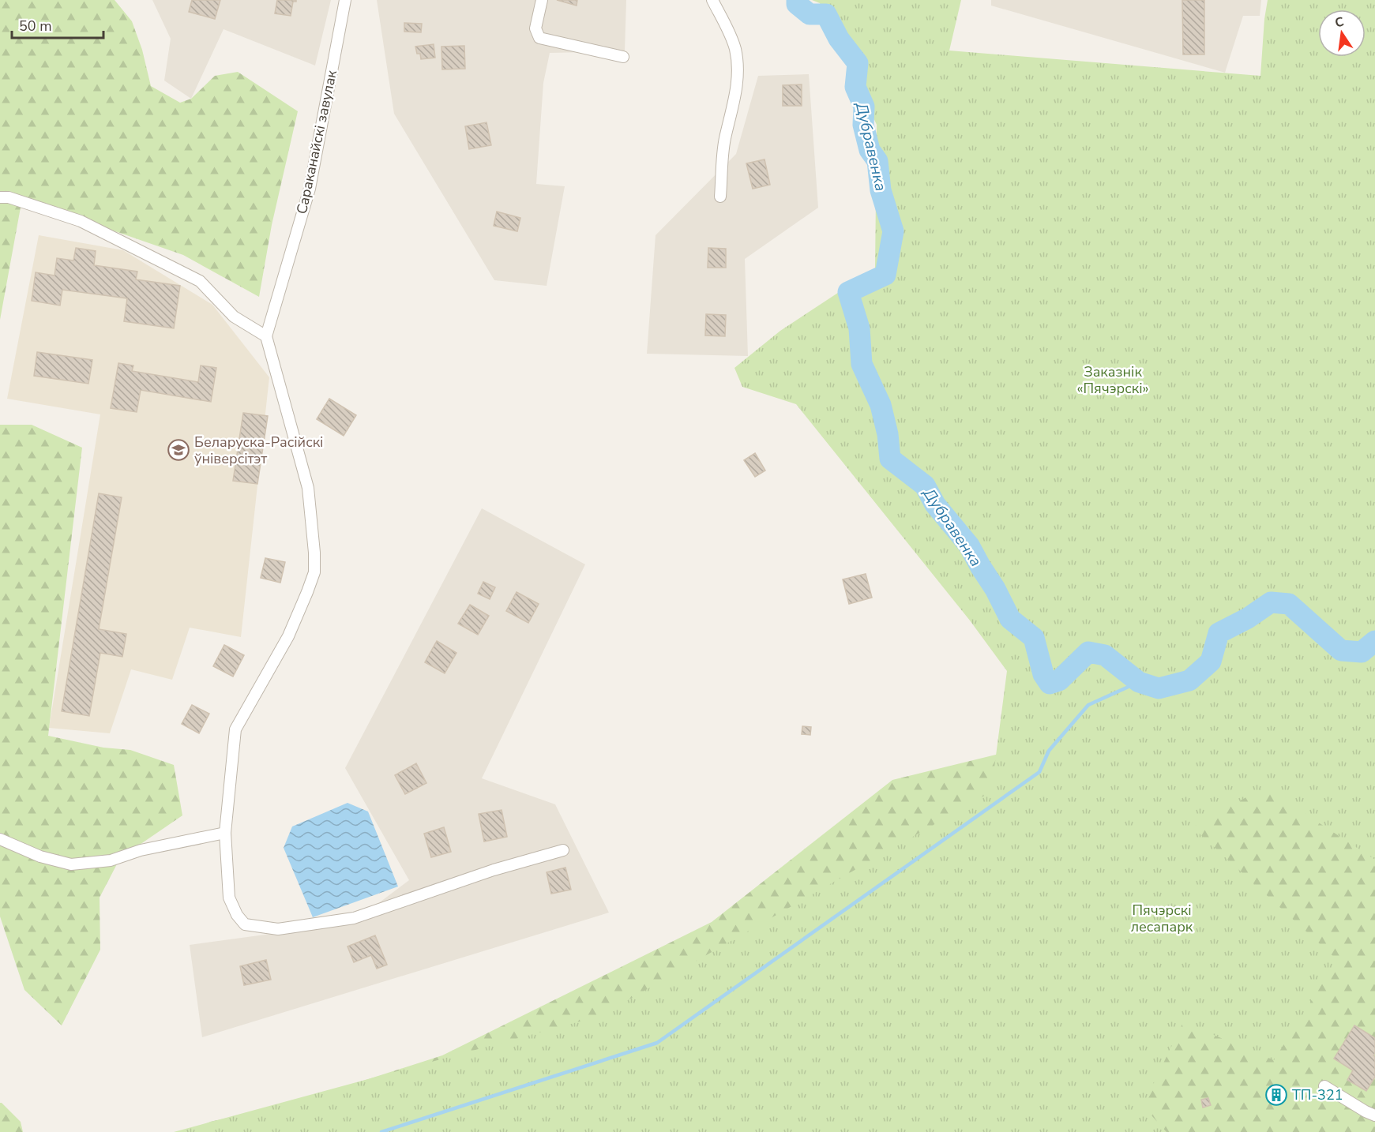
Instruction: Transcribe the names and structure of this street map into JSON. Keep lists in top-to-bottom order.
{
  "streets": {
    "street": ["Сараканайскі завулак"]
  },
  "water": ["Дубравенка"],
  "parks": ["Заказнік «Пячэрскі»", "Пячэрскі лесапарк"],
  "places": {
    "school or university": ["Беларуска-Расійскі ўніверсітэт"],
    "building": ["ТП-321"]
  },
  "scale_bar": "50 m",
  "north": "top"
}
